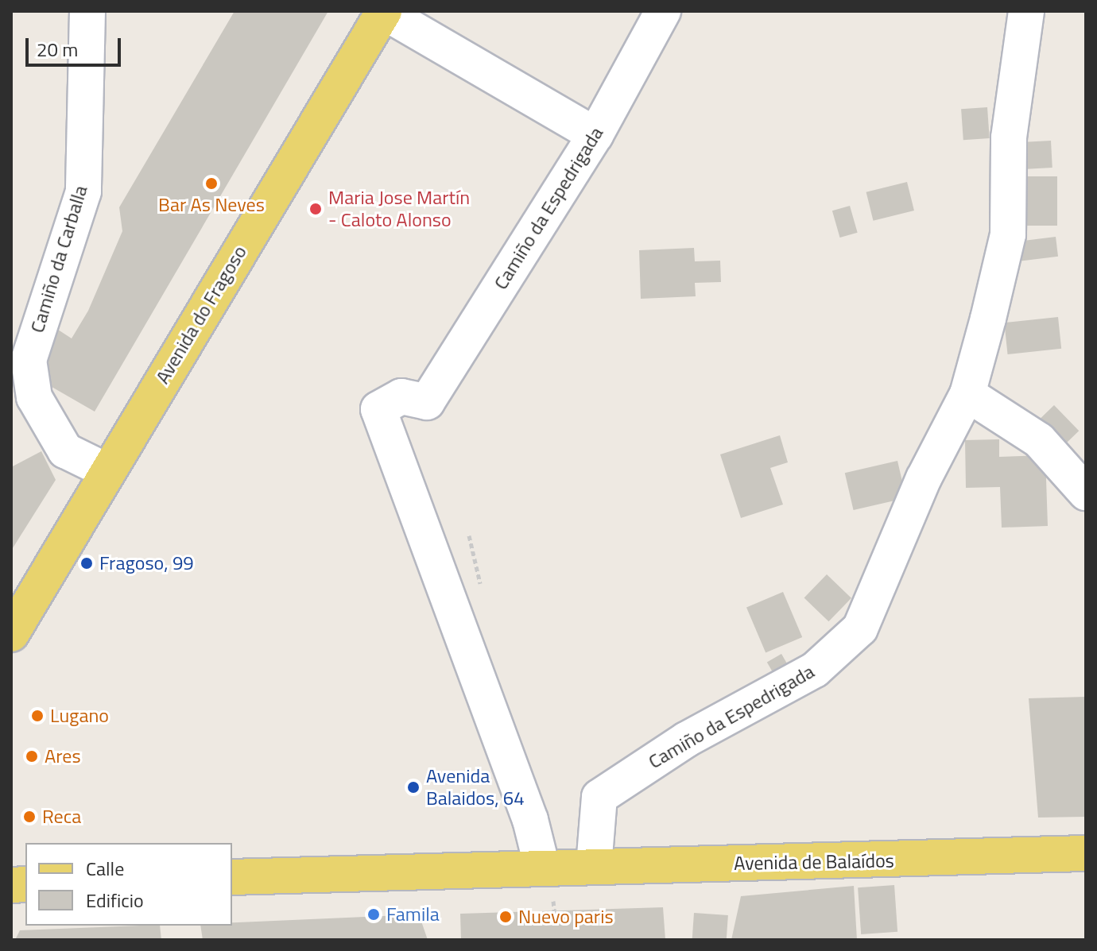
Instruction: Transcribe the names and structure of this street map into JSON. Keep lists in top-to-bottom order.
{
  "streets": {
    "main road": ["Avenida do Fragoso", "Avenida de Balaídos"],
    "street": ["Camiño da Espedrigada", "Camiño da Carballa"]
  },
  "crossings": [
    ["Camiño da Espedrigada", "Avenida de Balaídos"],
    ["Camiño da Carballa", "Avenida do Fragoso"]
  ],
  "places": [
    "Bar As Neves",
    "Maria Jose Martín - Caloto Alonso",
    "Fragoso, 99",
    "Lugano",
    "Ares",
    "Avenida Balaidos, 64",
    "Reca",
    "Famila",
    "Nuevo paris"
  ],
  "legend": ["Calle", "Edificio"],
  "scale_bar": "20 m"
}
